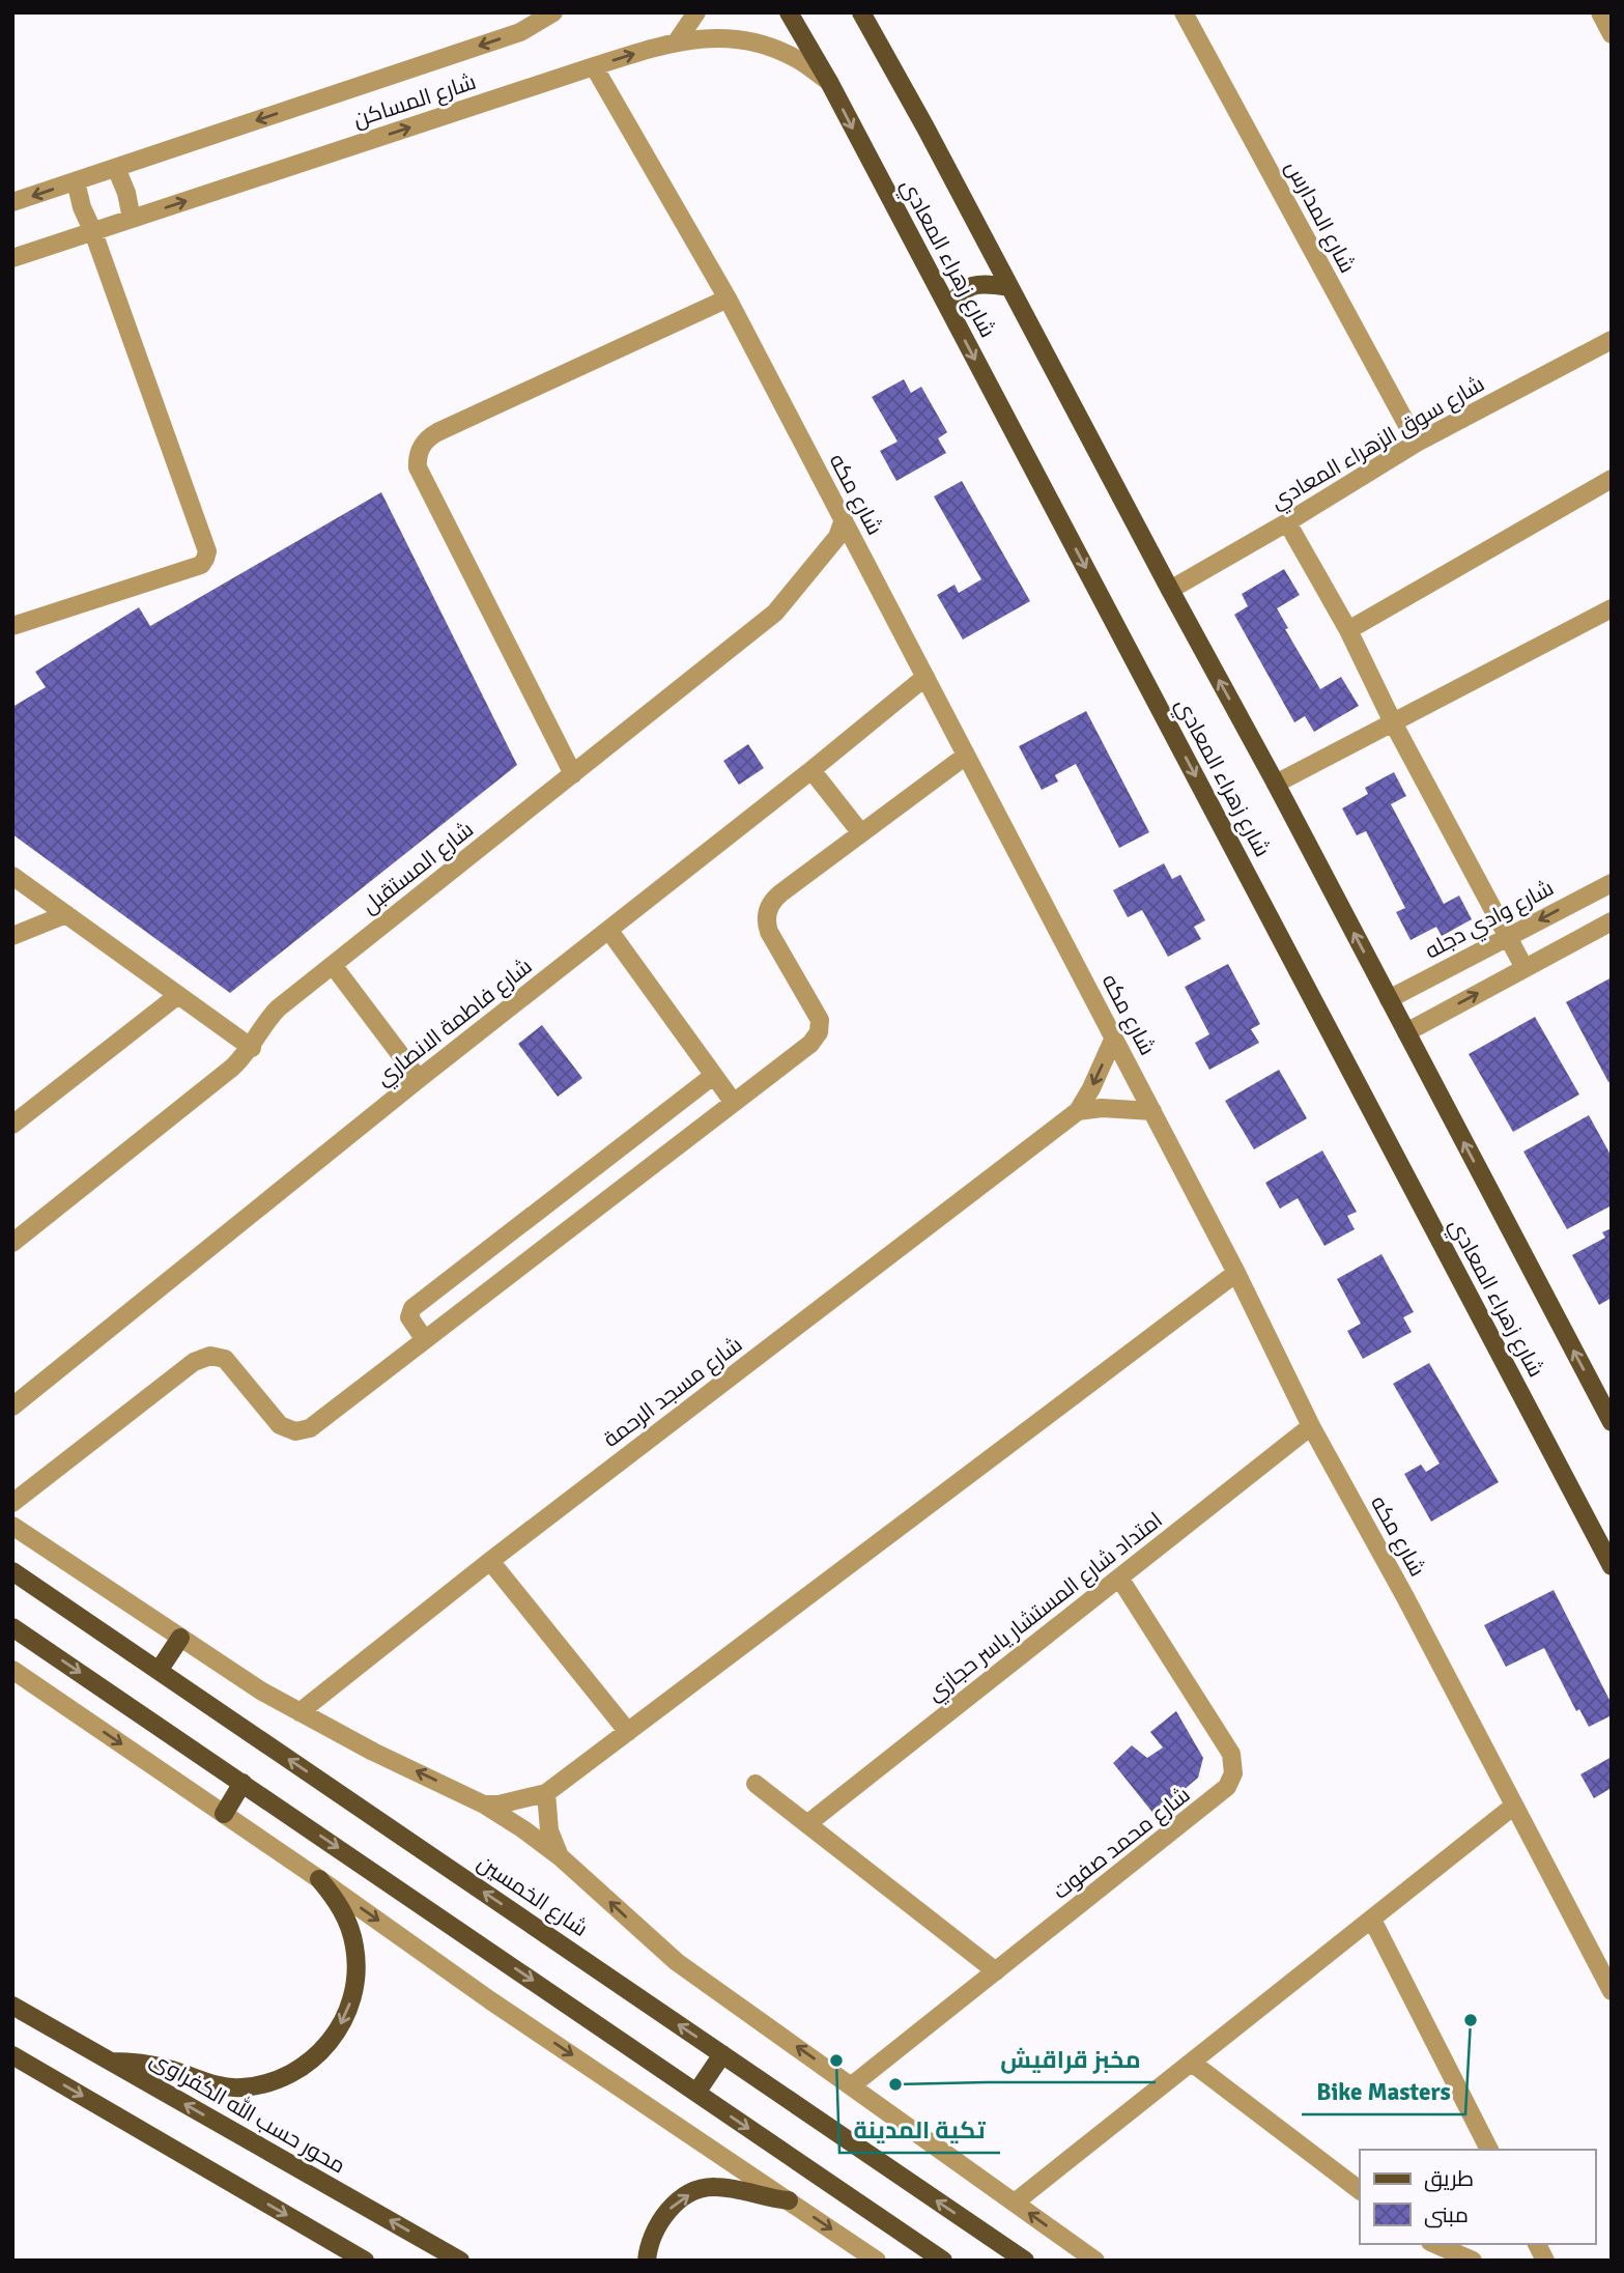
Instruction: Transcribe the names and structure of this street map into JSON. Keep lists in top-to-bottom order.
{
  "streets": {
    "main road": ["شارع زهراء المعادي", "شارع الخمسين", "محور حسب الله الكفراوى"],
    "street": [
      "شارع المساكن",
      "شارع المدارس",
      "شارع سوق الزهراء المعادي",
      "شارع مكه",
      "شارع المستقبل",
      "شارع وادي دجله",
      "شارع فاطمة الانصاري",
      "شارع مسجد الرحمة",
      "امتداد شارع المستشار ياسر حجازي",
      "شارع محمد صفوت"
    ]
  },
  "crossings": [
    ["شارع المساكن", "شارع زهراء المعادي"],
    ["شارع المساكن", "شارع مكه"],
    ["شارع المدارس", "شارع سوق الزهراء المعادي"],
    ["شارع زهراء المعادي", "شارع سوق الزهراء المعادي"],
    ["شارع زهراء المعادي", "شارع وادي دجله"],
    ["شارع مكه", "شارع المستقبل"],
    ["شارع مكه", "شارع فاطمة الانصاري"],
    ["شارع مكه", "شارع مسجد الرحمة"],
    ["شارع مكه", "امتداد شارع المستشار ياسر حجازي"],
    ["امتداد شارع المستشار ياسر حجازي", "شارع محمد صفوت"]
  ],
  "places": ["Bike Masters", "تكية المدينة", "مخبز قراقيش"],
  "legend": ["طريق", "مبنى"]
}
